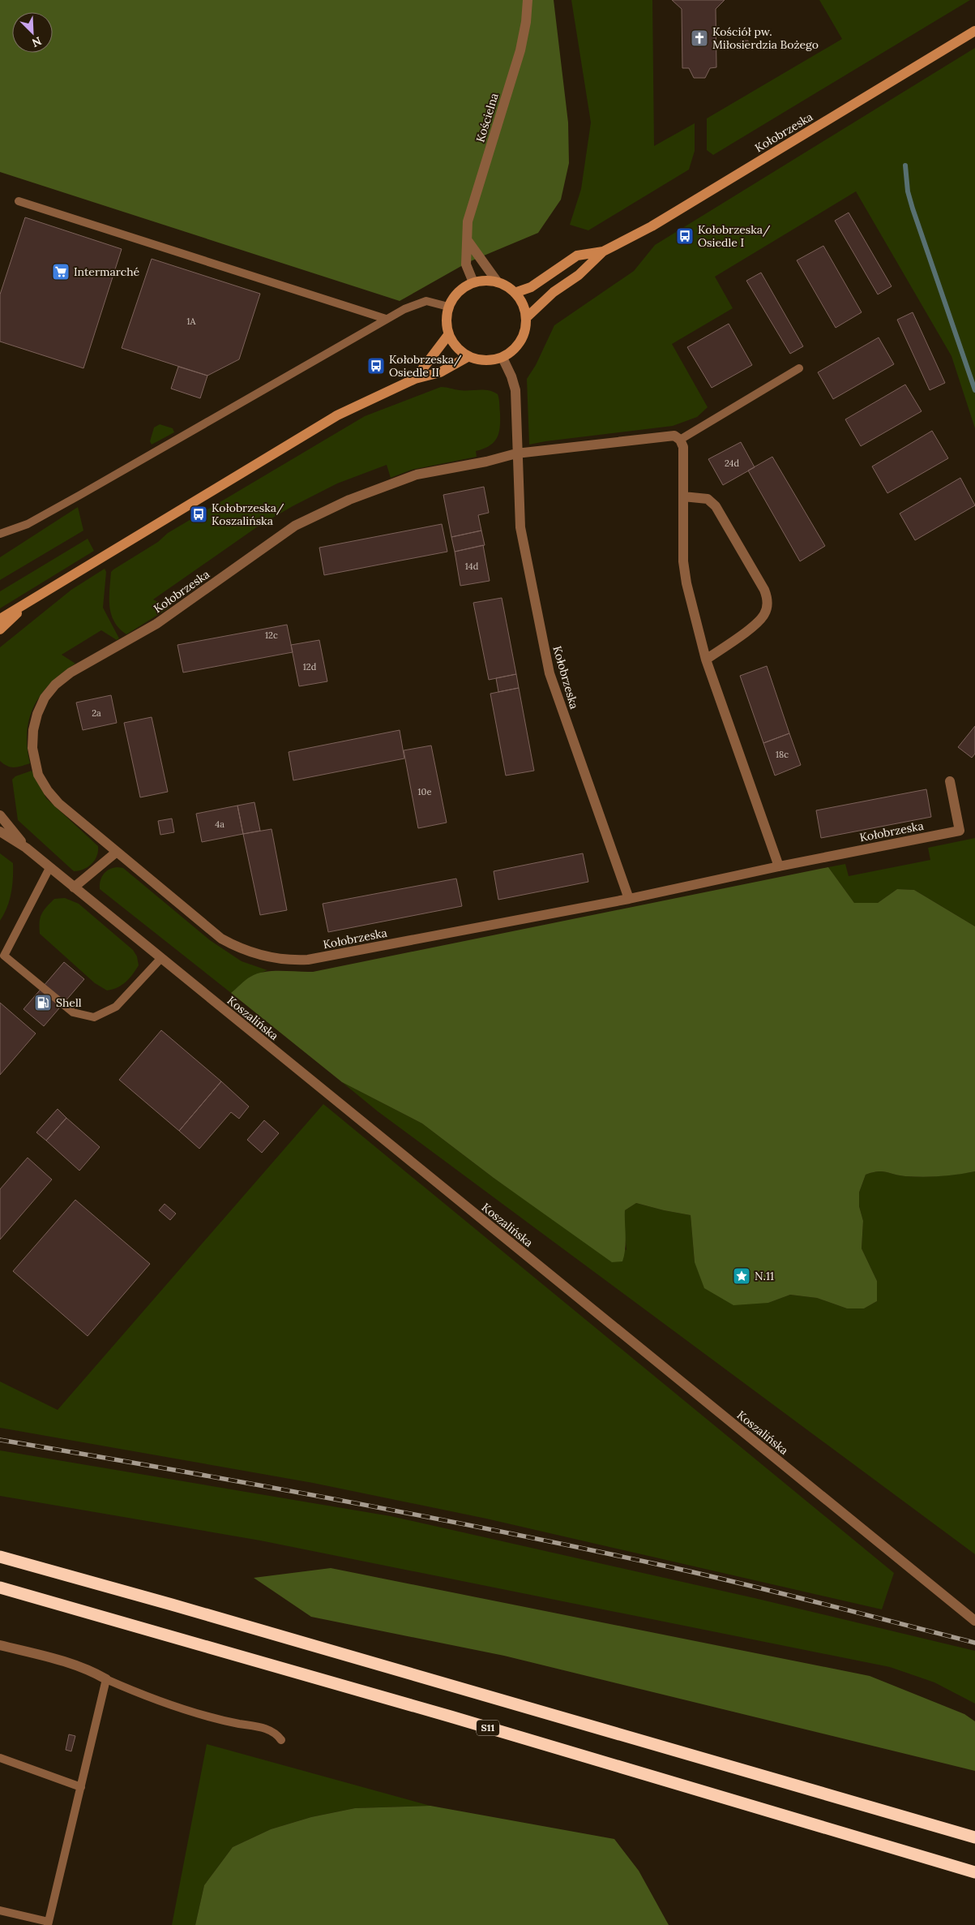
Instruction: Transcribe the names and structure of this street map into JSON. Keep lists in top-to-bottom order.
{
  "streets": {
    "highway": ["S11"],
    "main road": ["Kołobrzeska"],
    "street": ["Kościelna", "Koszalińska"]
  },
  "crossings": [
    ["Kościelna", "Kołobrzeska"]
  ],
  "places": {
    "church": ["Kościół pw. Miłosierdzia Bożego"],
    "bus stop": ["Kołobrzeska/ Osiedle I", "Kołobrzeska/ Osiedle II", "Kołobrzeska/ Koszalińska"],
    "supermarket": ["Intermarché"],
    "fuel station": ["Shell"],
    "place": ["N.11"]
  },
  "house_numbers": [
    "1A",
    "24d",
    "14d",
    "12c",
    "12d",
    "2a",
    "18c",
    "10e",
    "4a"
  ],
  "north": "bottom right"
}
